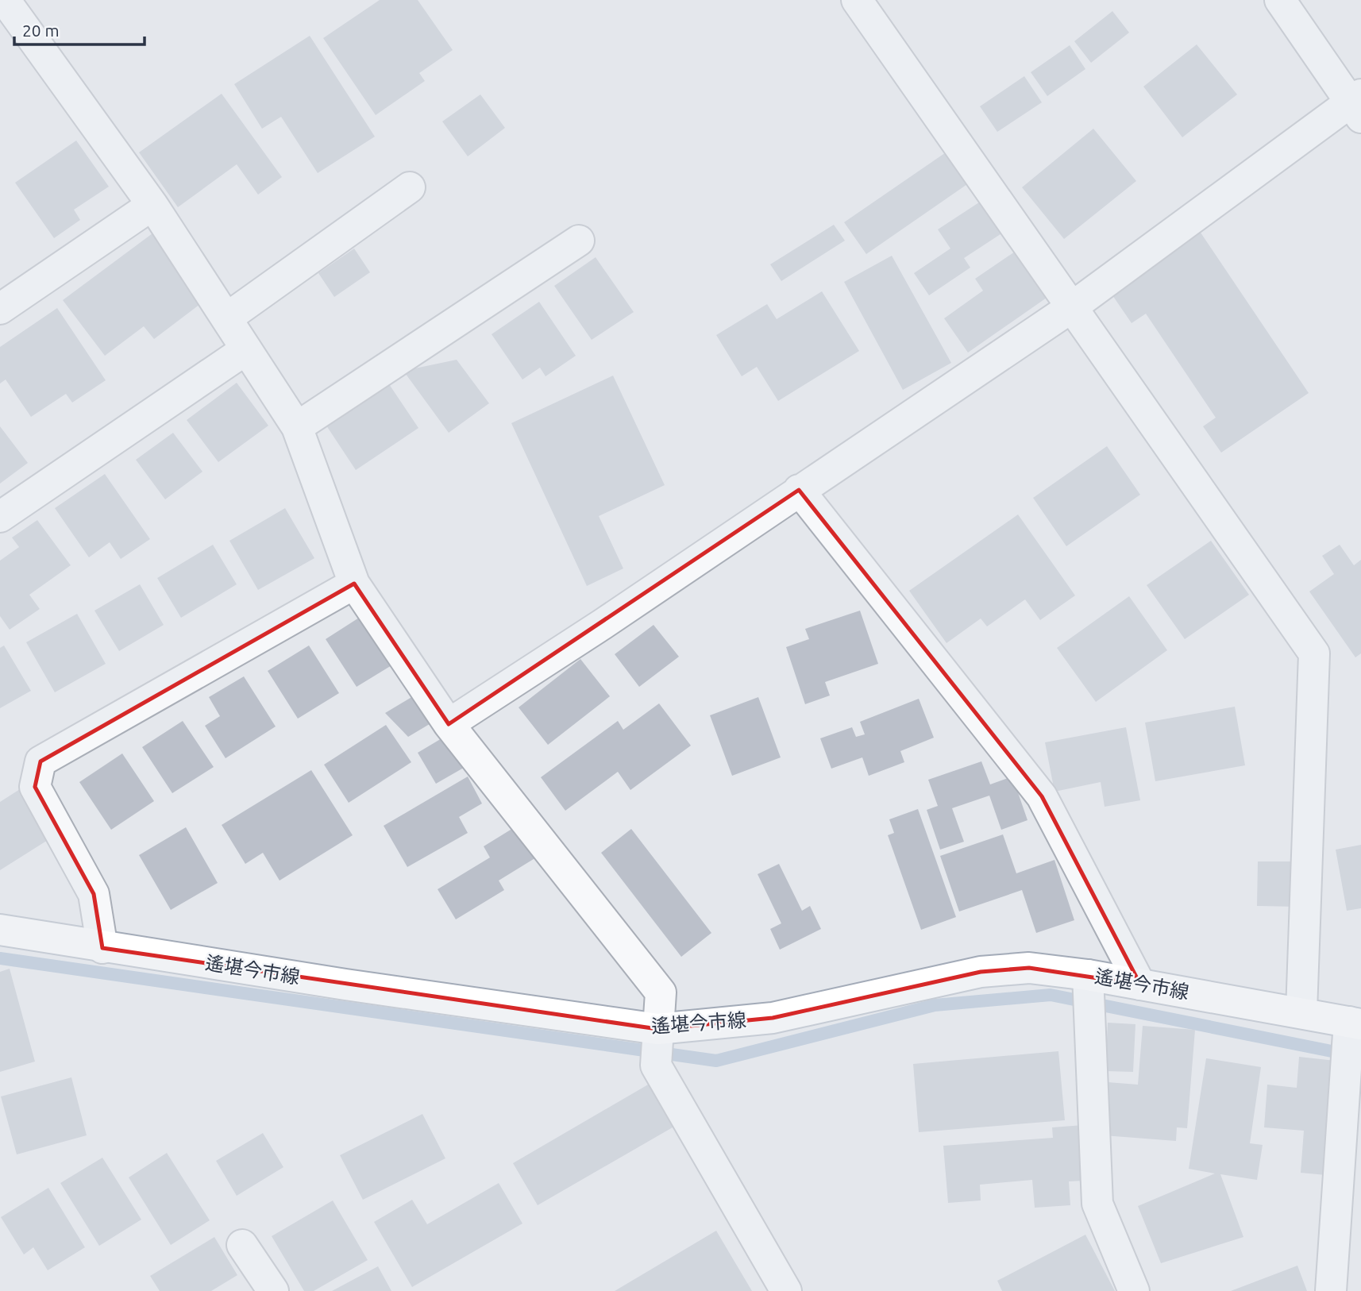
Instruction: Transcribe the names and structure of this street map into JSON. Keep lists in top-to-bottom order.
{
  "streets": {
    "main road": ["遙堪今市線"]
  },
  "scale_bar": "20 m"
}
